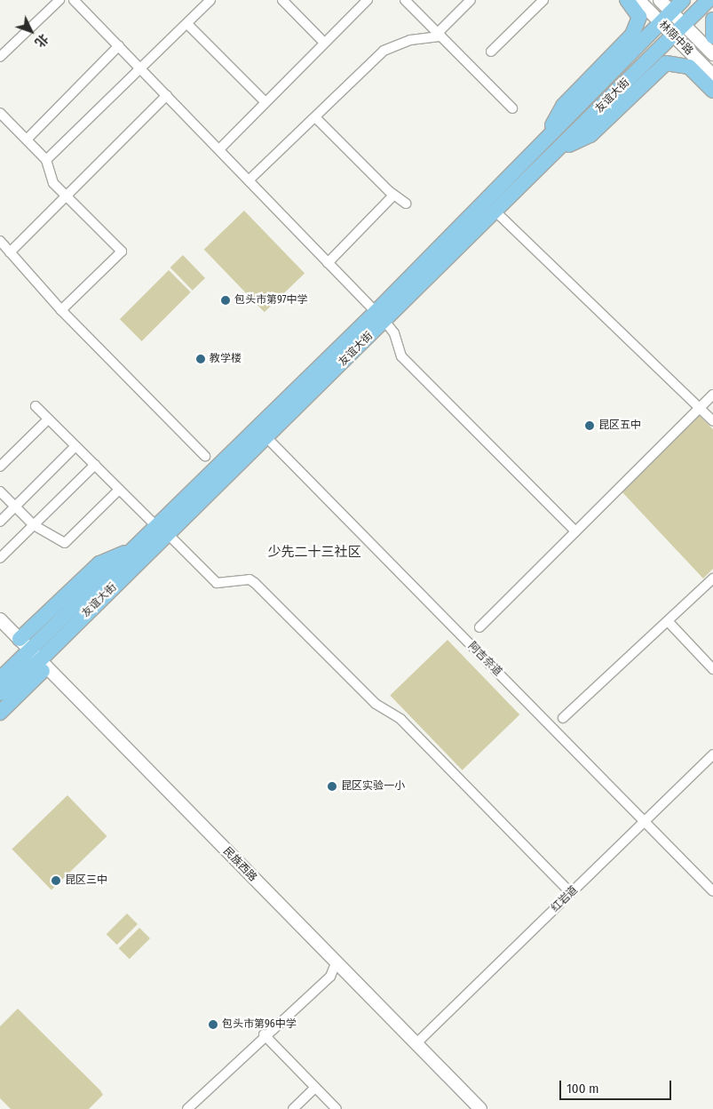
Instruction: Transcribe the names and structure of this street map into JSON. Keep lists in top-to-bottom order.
{
  "streets": {
    "main road": ["林荫中路", "友谊大街", "民族西路"],
    "street": ["阿吉奈道", "红岩道"]
  },
  "crossings": [
    ["林荫中路", "友谊大街"],
    ["友谊大街", "阿吉奈道"],
    ["友谊大街", "民族西路"],
    ["阿吉奈道", "红岩道"],
    ["民族西路", "红岩道"]
  ],
  "districts": ["少先二十三社区"],
  "places": [
    "包头市第97中学",
    "教学楼",
    "昆区五中",
    "昆区实验一小",
    "昆区三中",
    "包头市第96中学"
  ],
  "scale_bar": "100 m",
  "north": "bottom right"
}
